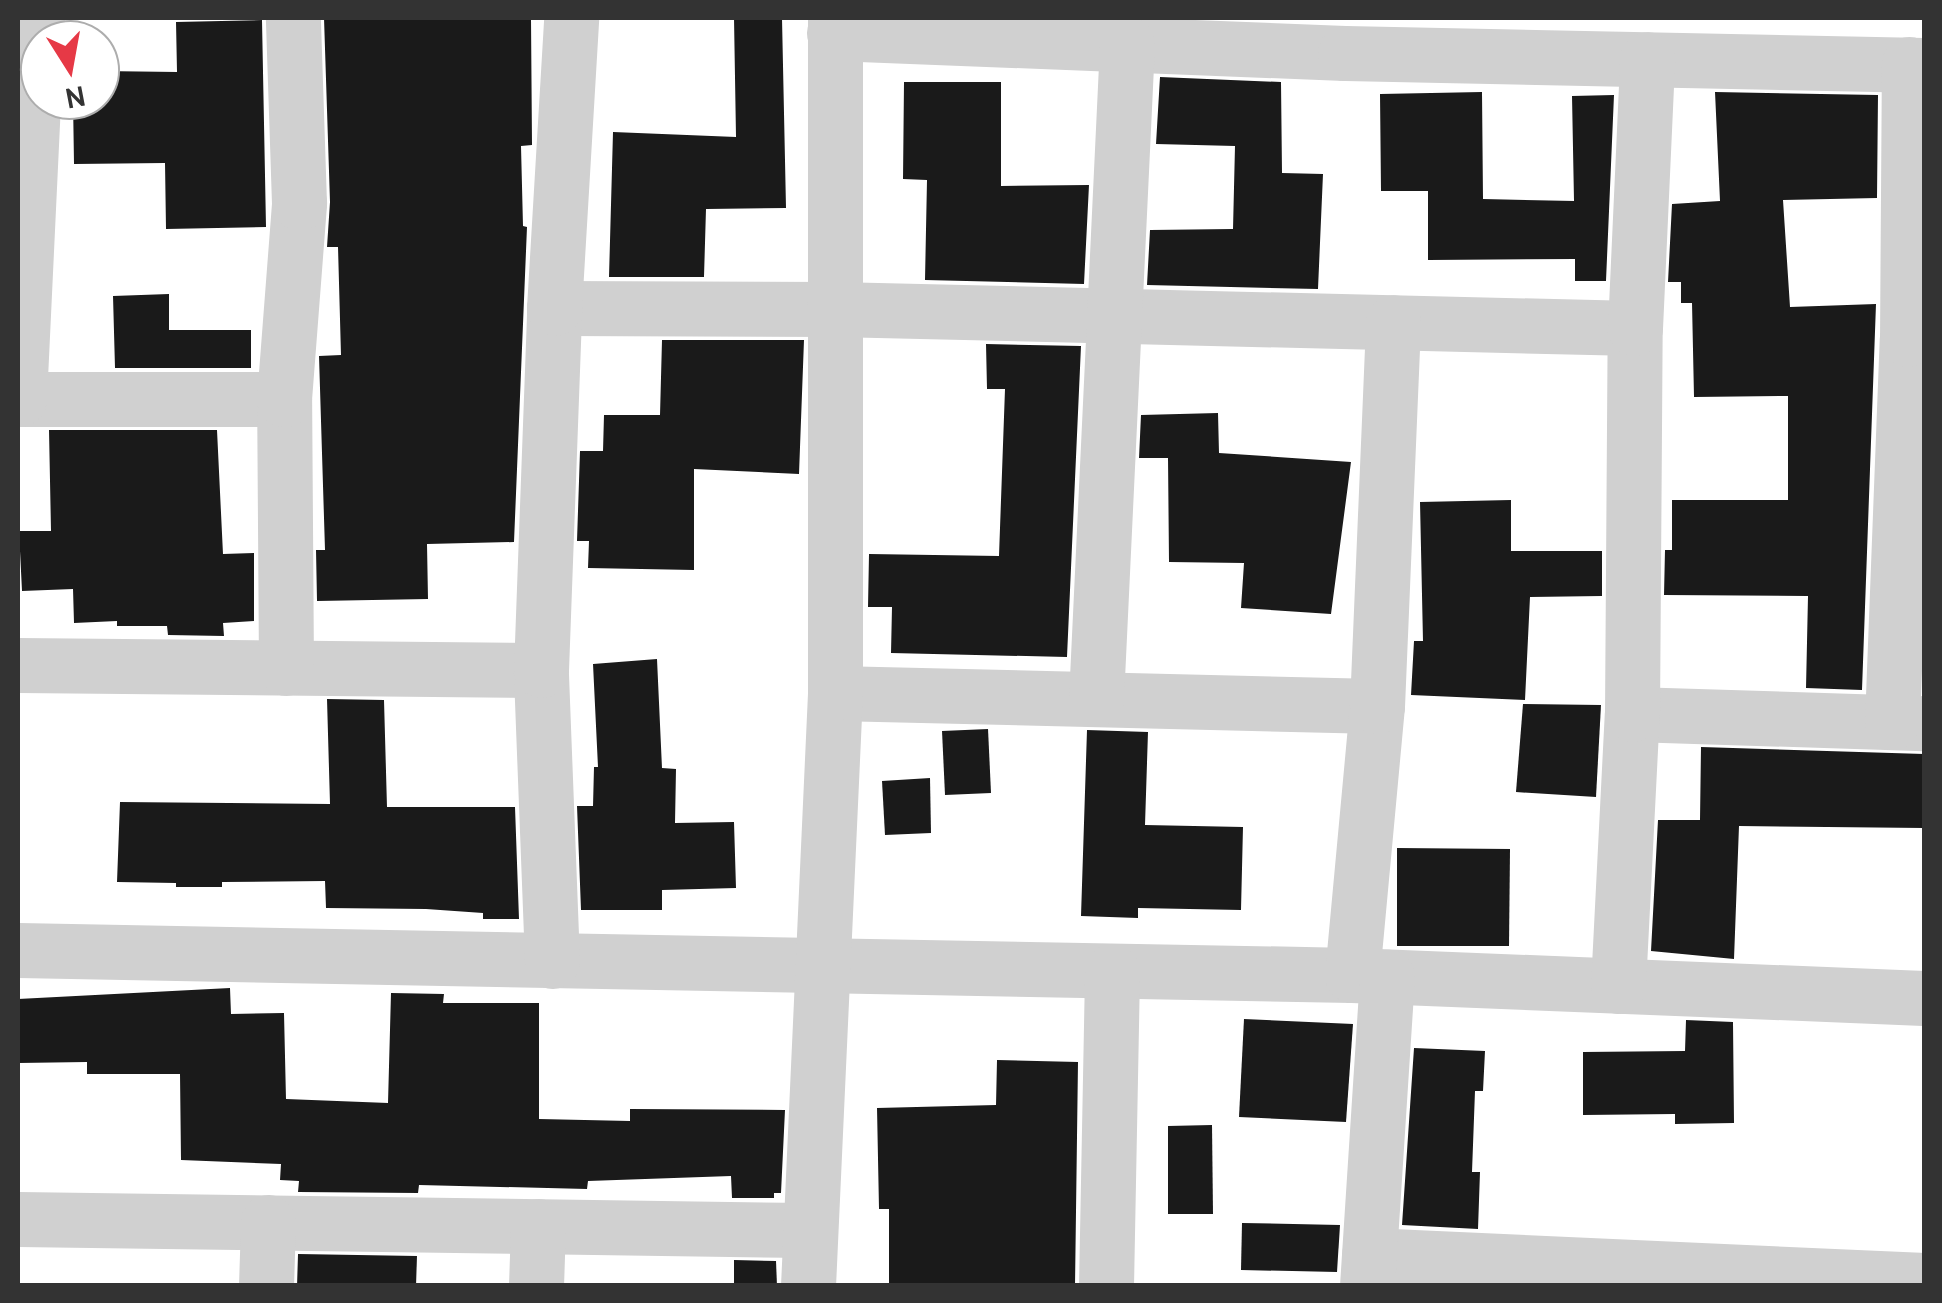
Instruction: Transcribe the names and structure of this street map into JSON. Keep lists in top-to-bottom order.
{
  "north": "bottom"
}
